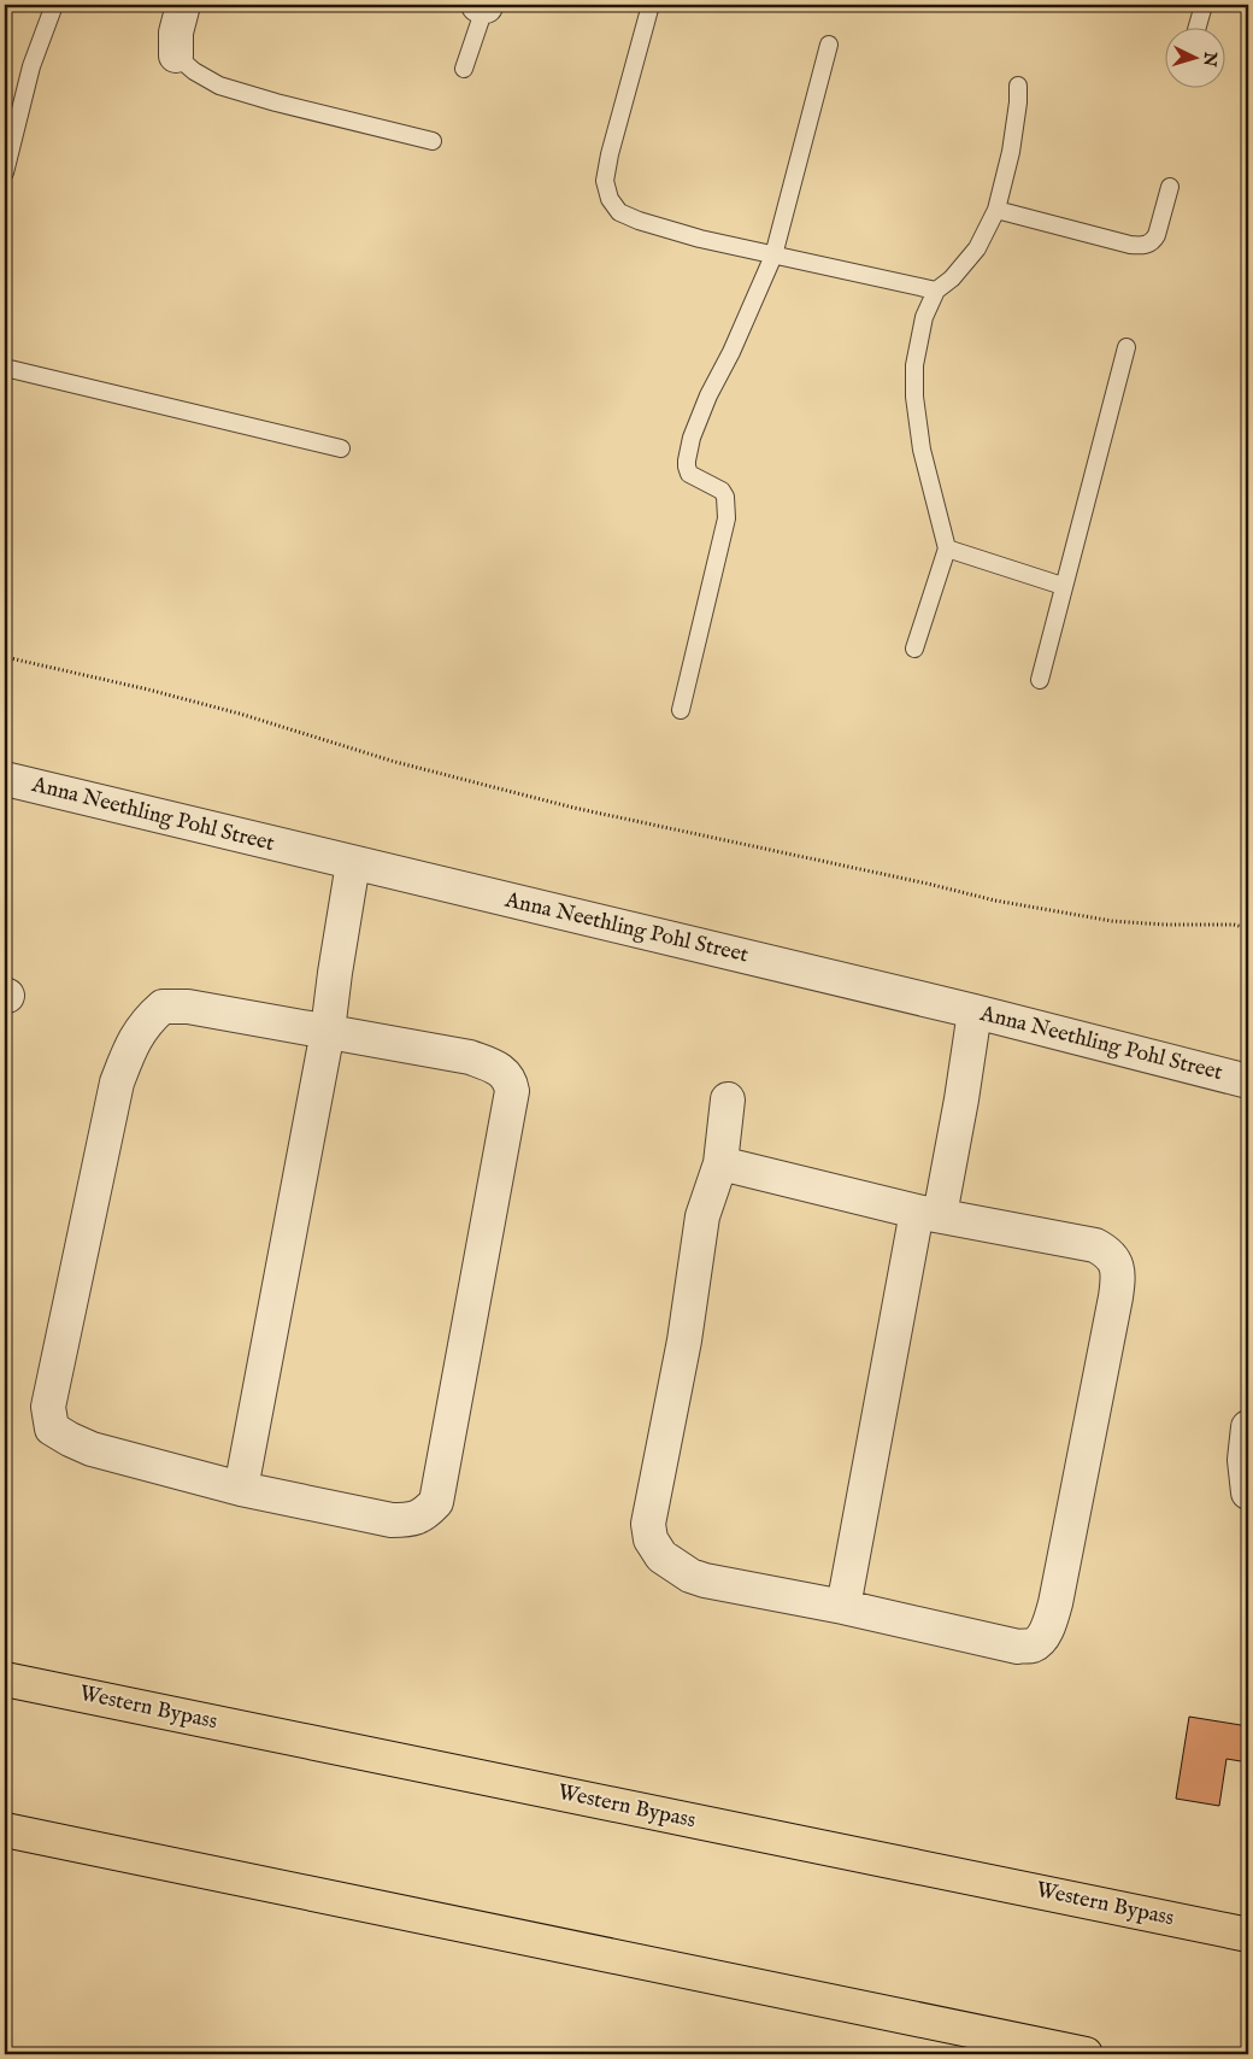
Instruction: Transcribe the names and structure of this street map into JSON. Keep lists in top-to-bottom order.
{
  "streets": {
    "highway": ["Western Bypass"],
    "street": ["Anna Neethling Pohl Street"]
  },
  "north": "right"
}
